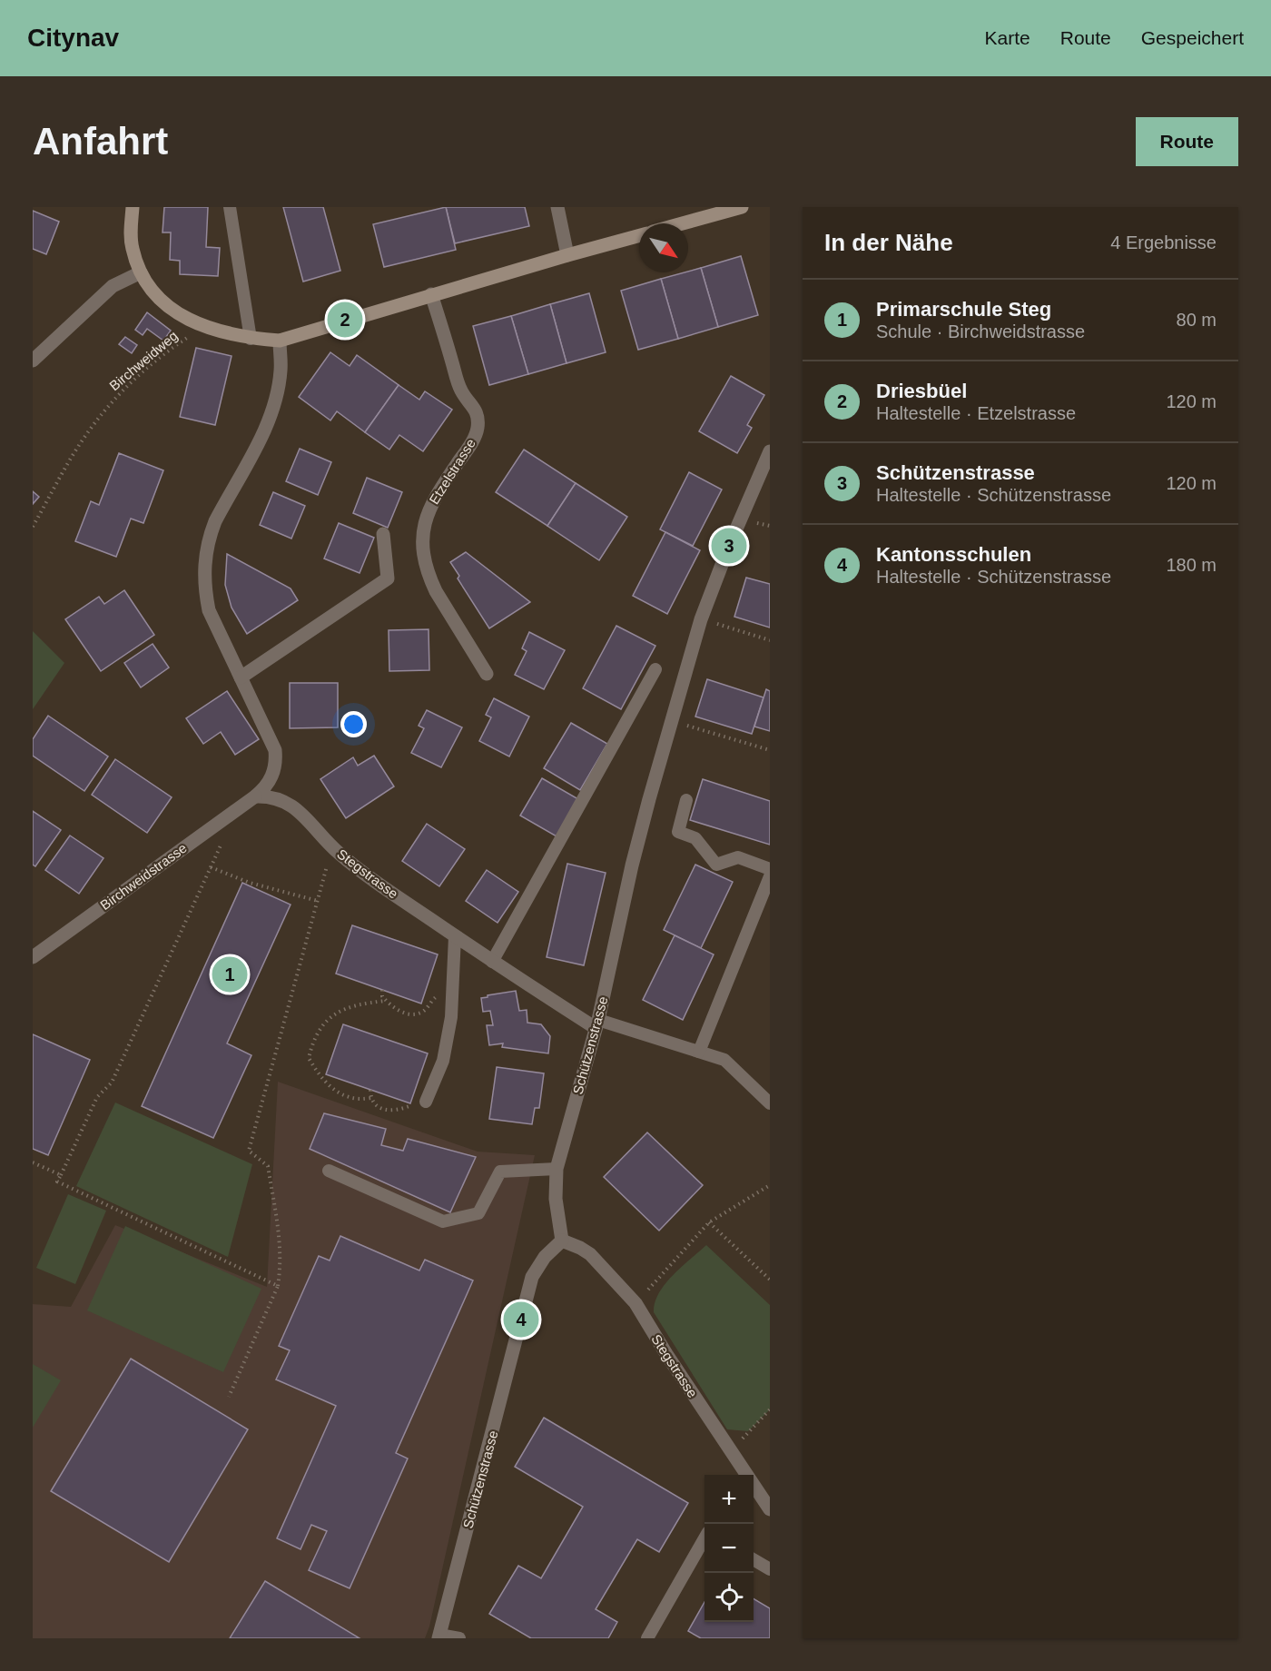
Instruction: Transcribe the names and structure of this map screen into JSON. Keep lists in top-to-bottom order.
{
  "streets": {
    "street": [
      "Etzelstrasse",
      "Stegstrasse",
      "Birchweidstrasse",
      "Schützenstrasse"
    ],
    "path": ["Birchweidweg"]
  },
  "crossings": [
    ["Stegstrasse", "Birchweidstrasse"],
    ["Stegstrasse", "Schützenstrasse"]
  ],
  "north": "bottom right",
  "page": {
    "header": "Citynav",
    "nav": ["Karte", "Route", "Gespeichert"],
    "buttons": "Route",
    "title": "Anfahrt",
    "heading": ["In der Nähe", "4 Ergebnisse"],
    "list": [
      {
        "mark": "1",
        "name": "Primarschule Steg",
        "note": "Schule · Birchweidstrasse",
        "value": "80 m"
      },
      {
        "mark": "2",
        "name": "Driesbüel",
        "note": "Haltestelle · Etzelstrasse",
        "value": "120 m"
      },
      {
        "mark": "3",
        "name": "Schützenstrasse",
        "note": "Haltestelle · Schützenstrasse",
        "value": "120 m"
      },
      {
        "mark": "4",
        "name": "Kantonsschulen",
        "note": "Haltestelle · Schützenstrasse",
        "value": "180 m"
      }
    ],
    "pins": [
      "2",
      "3",
      "1",
      "4"
    ],
    "map_buttons": ["+", "−"]
  }
}
